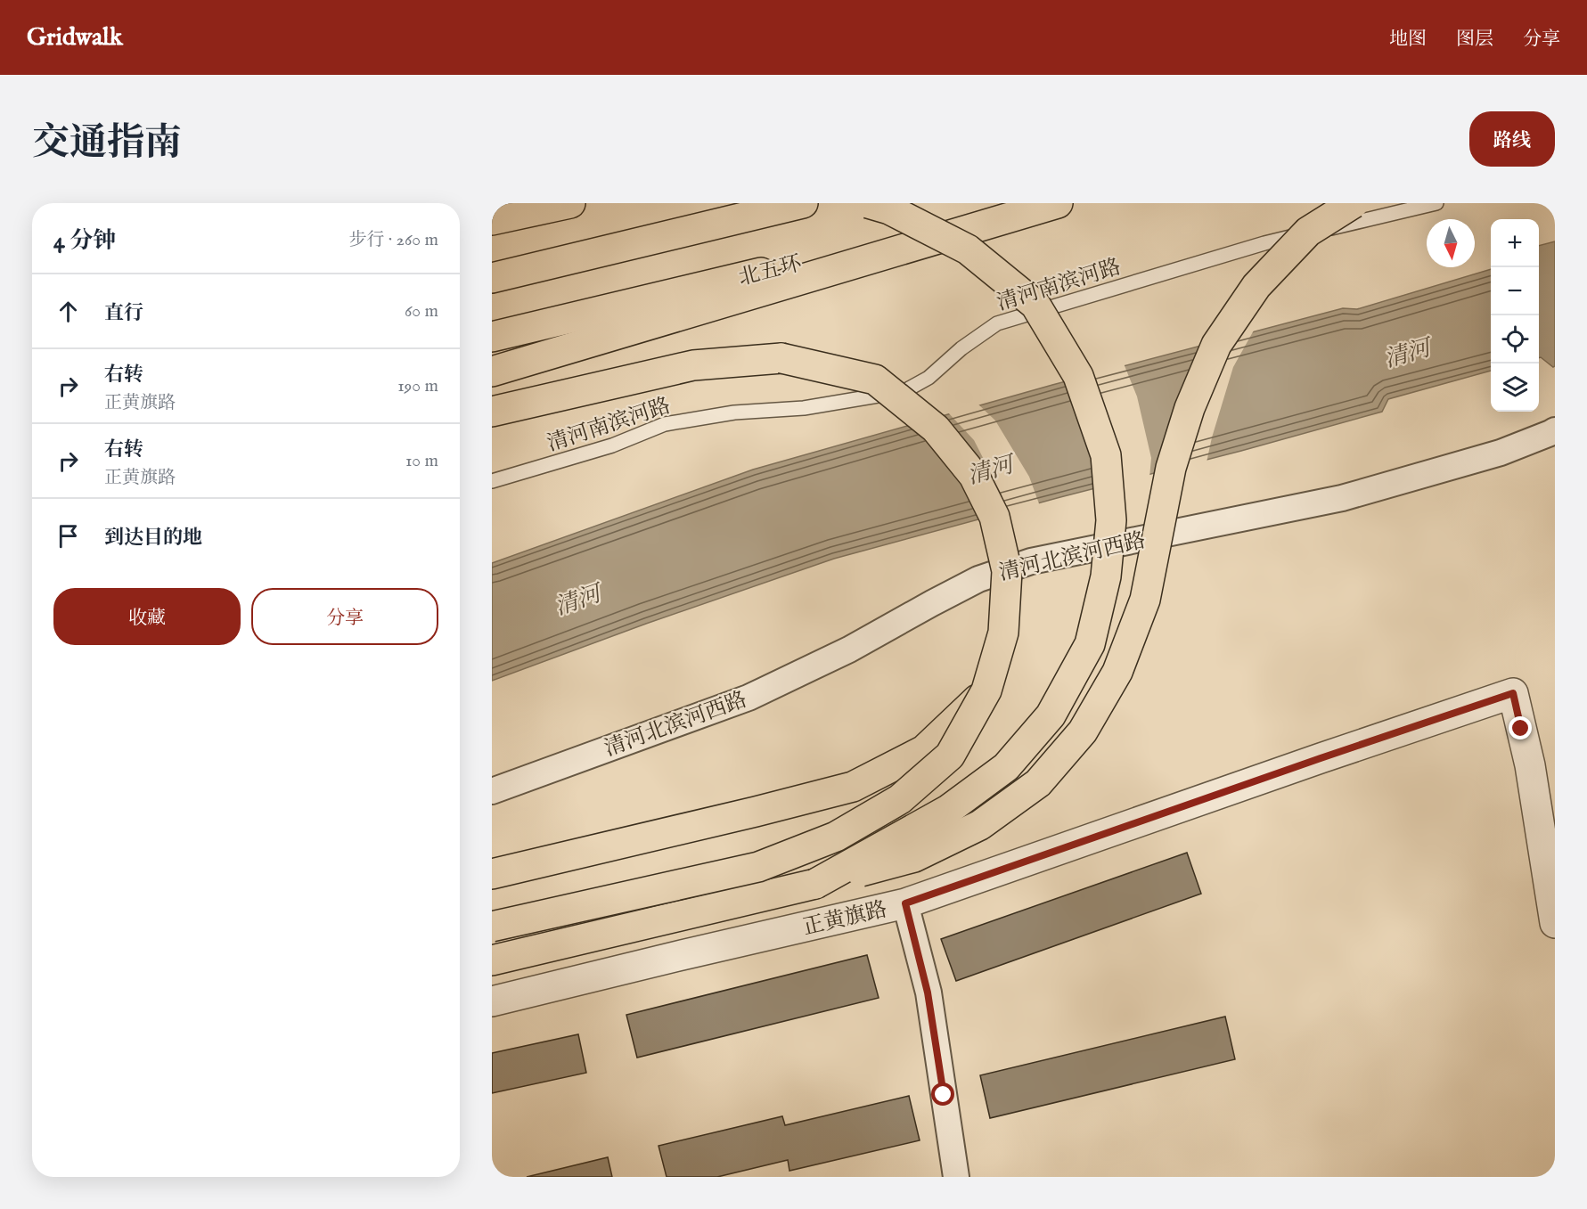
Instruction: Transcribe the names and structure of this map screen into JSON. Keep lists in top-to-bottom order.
{
  "streets": {
    "highway": ["北五环"],
    "street": ["清河北滨河西路", "正黄旗路"],
    "lane": ["清河南滨河路"]
  },
  "water": ["清河"],
  "north": "bottom",
  "page": {
    "header": "Gridwalk",
    "nav": ["地图", "图层", "分享"],
    "title": "交通指南",
    "buttons": [
      "路线",
      ["收藏", "分享"]
    ],
    "heading": ["4 分钟", "步行 · 260 m"],
    "map_buttons": ["+", "−"],
    "list": [
      ["直行", "60 m"],
      ["右转", "正黄旗路", "190 m"],
      ["右转", "正黄旗路", "10 m"],
      "到达目的地"
    ]
  }
}
